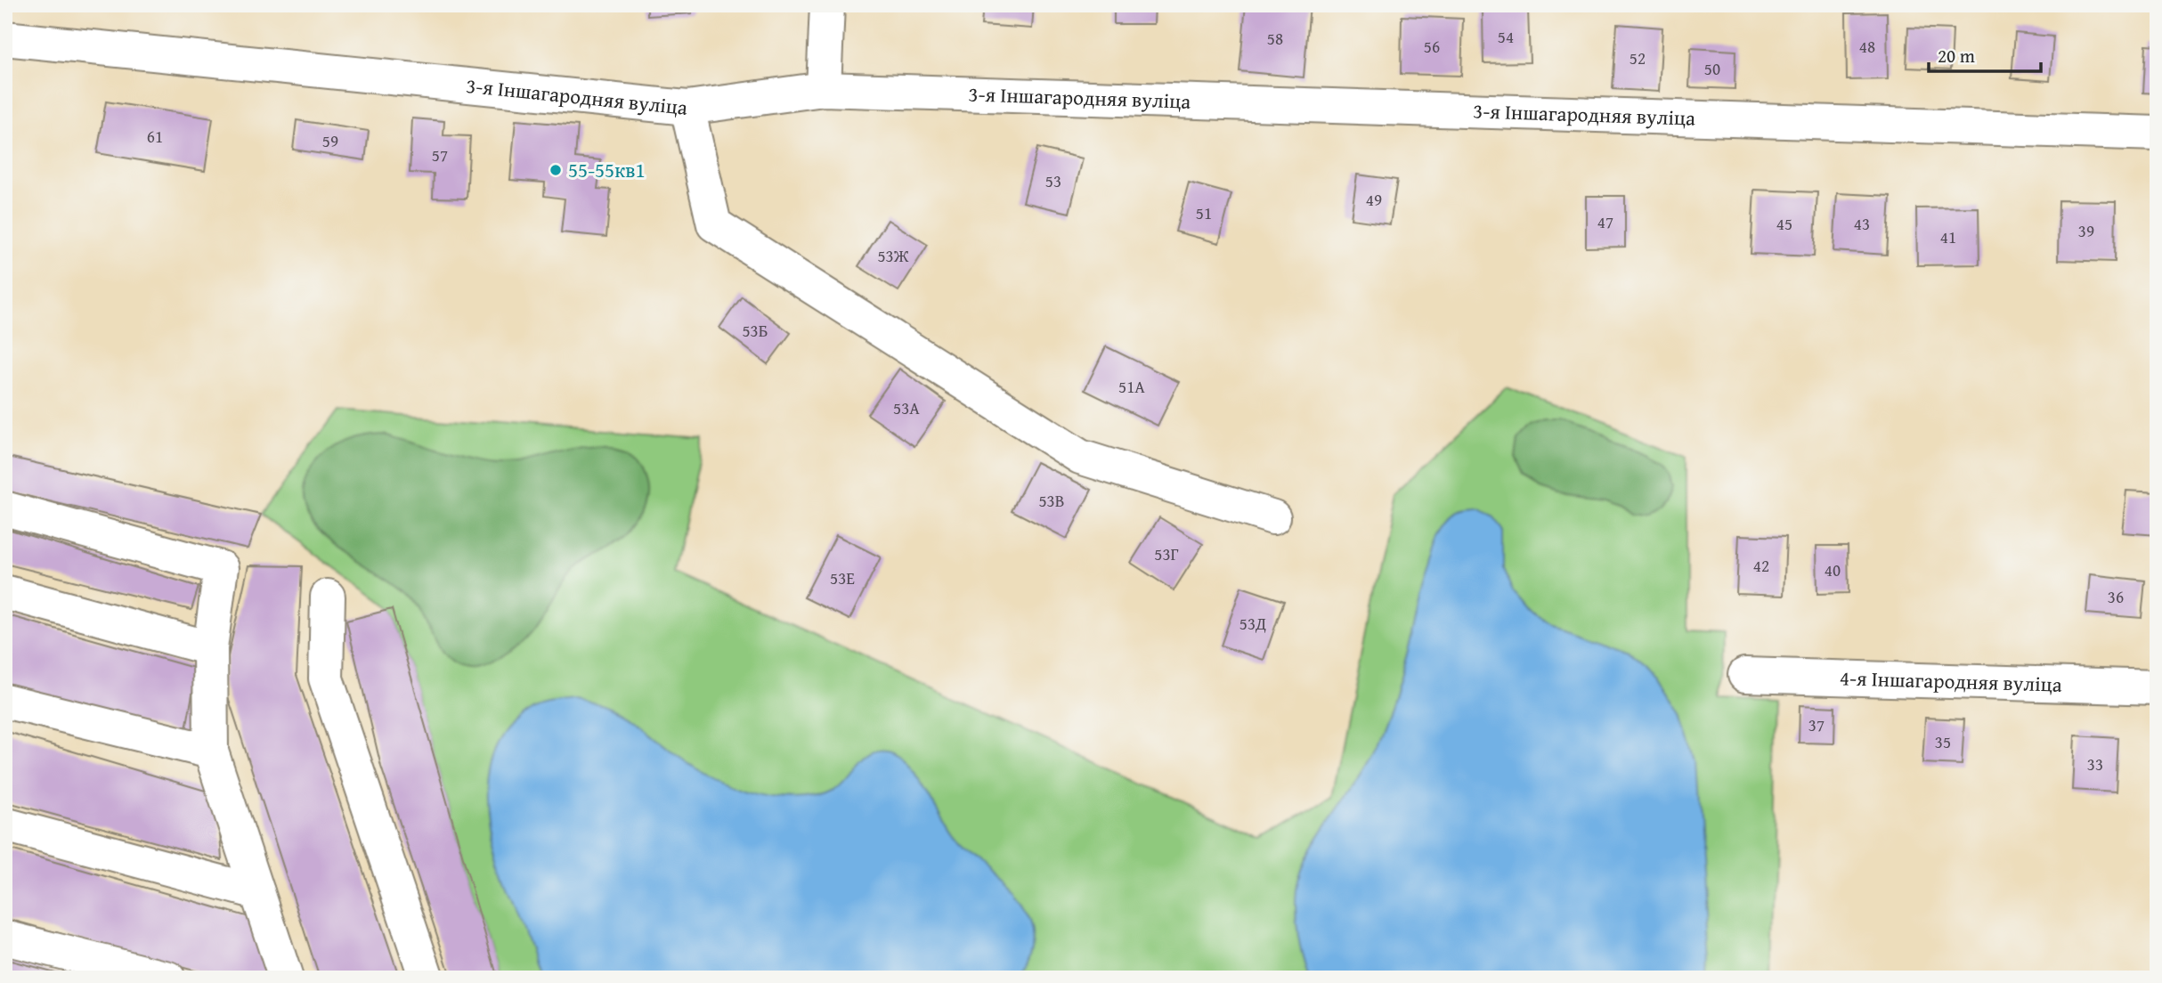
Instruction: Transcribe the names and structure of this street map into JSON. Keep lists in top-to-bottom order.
{
  "streets": {
    "street": ["3-я Іншагародняя вуліца", "4-я Іншагародняя вуліца"]
  },
  "places": ["55-55кв1"],
  "house_numbers": [
    "54",
    "58",
    "56",
    "48",
    "52",
    "50",
    "61",
    "59",
    "57",
    "53",
    "49",
    "51",
    "47",
    "45",
    "43",
    "39",
    "41",
    "53Ж",
    "53Б",
    "51А",
    "53А",
    "53В",
    "53Г",
    "42",
    "40",
    "53Е",
    "36",
    "53Д",
    "37",
    "35",
    "33"
  ],
  "scale_bar": "20 m"
}
